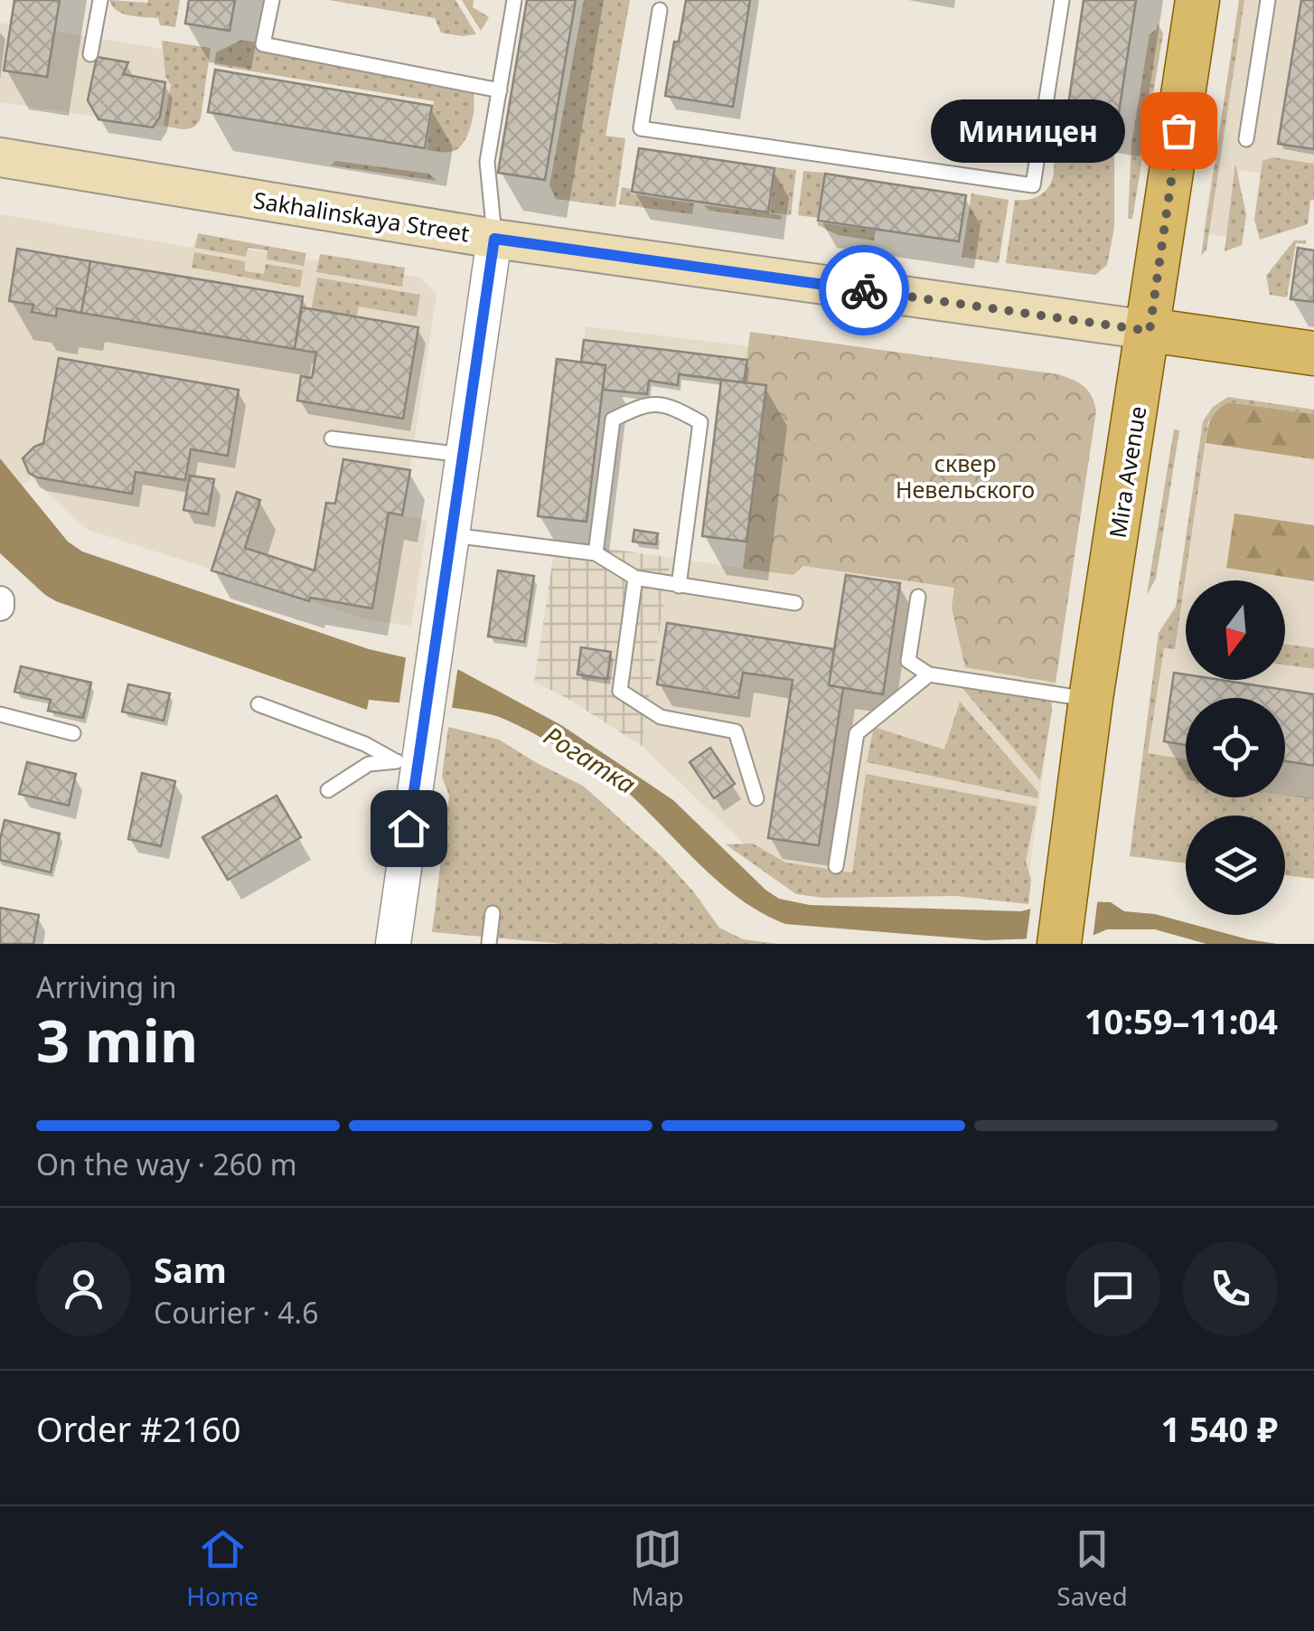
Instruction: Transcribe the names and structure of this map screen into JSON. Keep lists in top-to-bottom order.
{
  "streets": {
    "main road": ["Sakhalinskaya Street", "Mira Avenue"]
  },
  "crossings": [
    ["Sakhalinskaya Street", "Mira Avenue"]
  ],
  "water": ["Рогатка"],
  "parks": ["сквер Невельского"],
  "places": ["Миницен"],
  "north": "bottom",
  "page": {
    "bubble": "Миницен",
    "heading": ["3 min", "Arriving in", "10:59–11:04"],
    "panel": [
      "Sam",
      "Courier · 4.6",
      "Order #2160",
      "1 540 ₽"
    ],
    "bar": "On the way · 260 m",
    "tabs": ["Home", "Map", "Saved"]
  }
}
